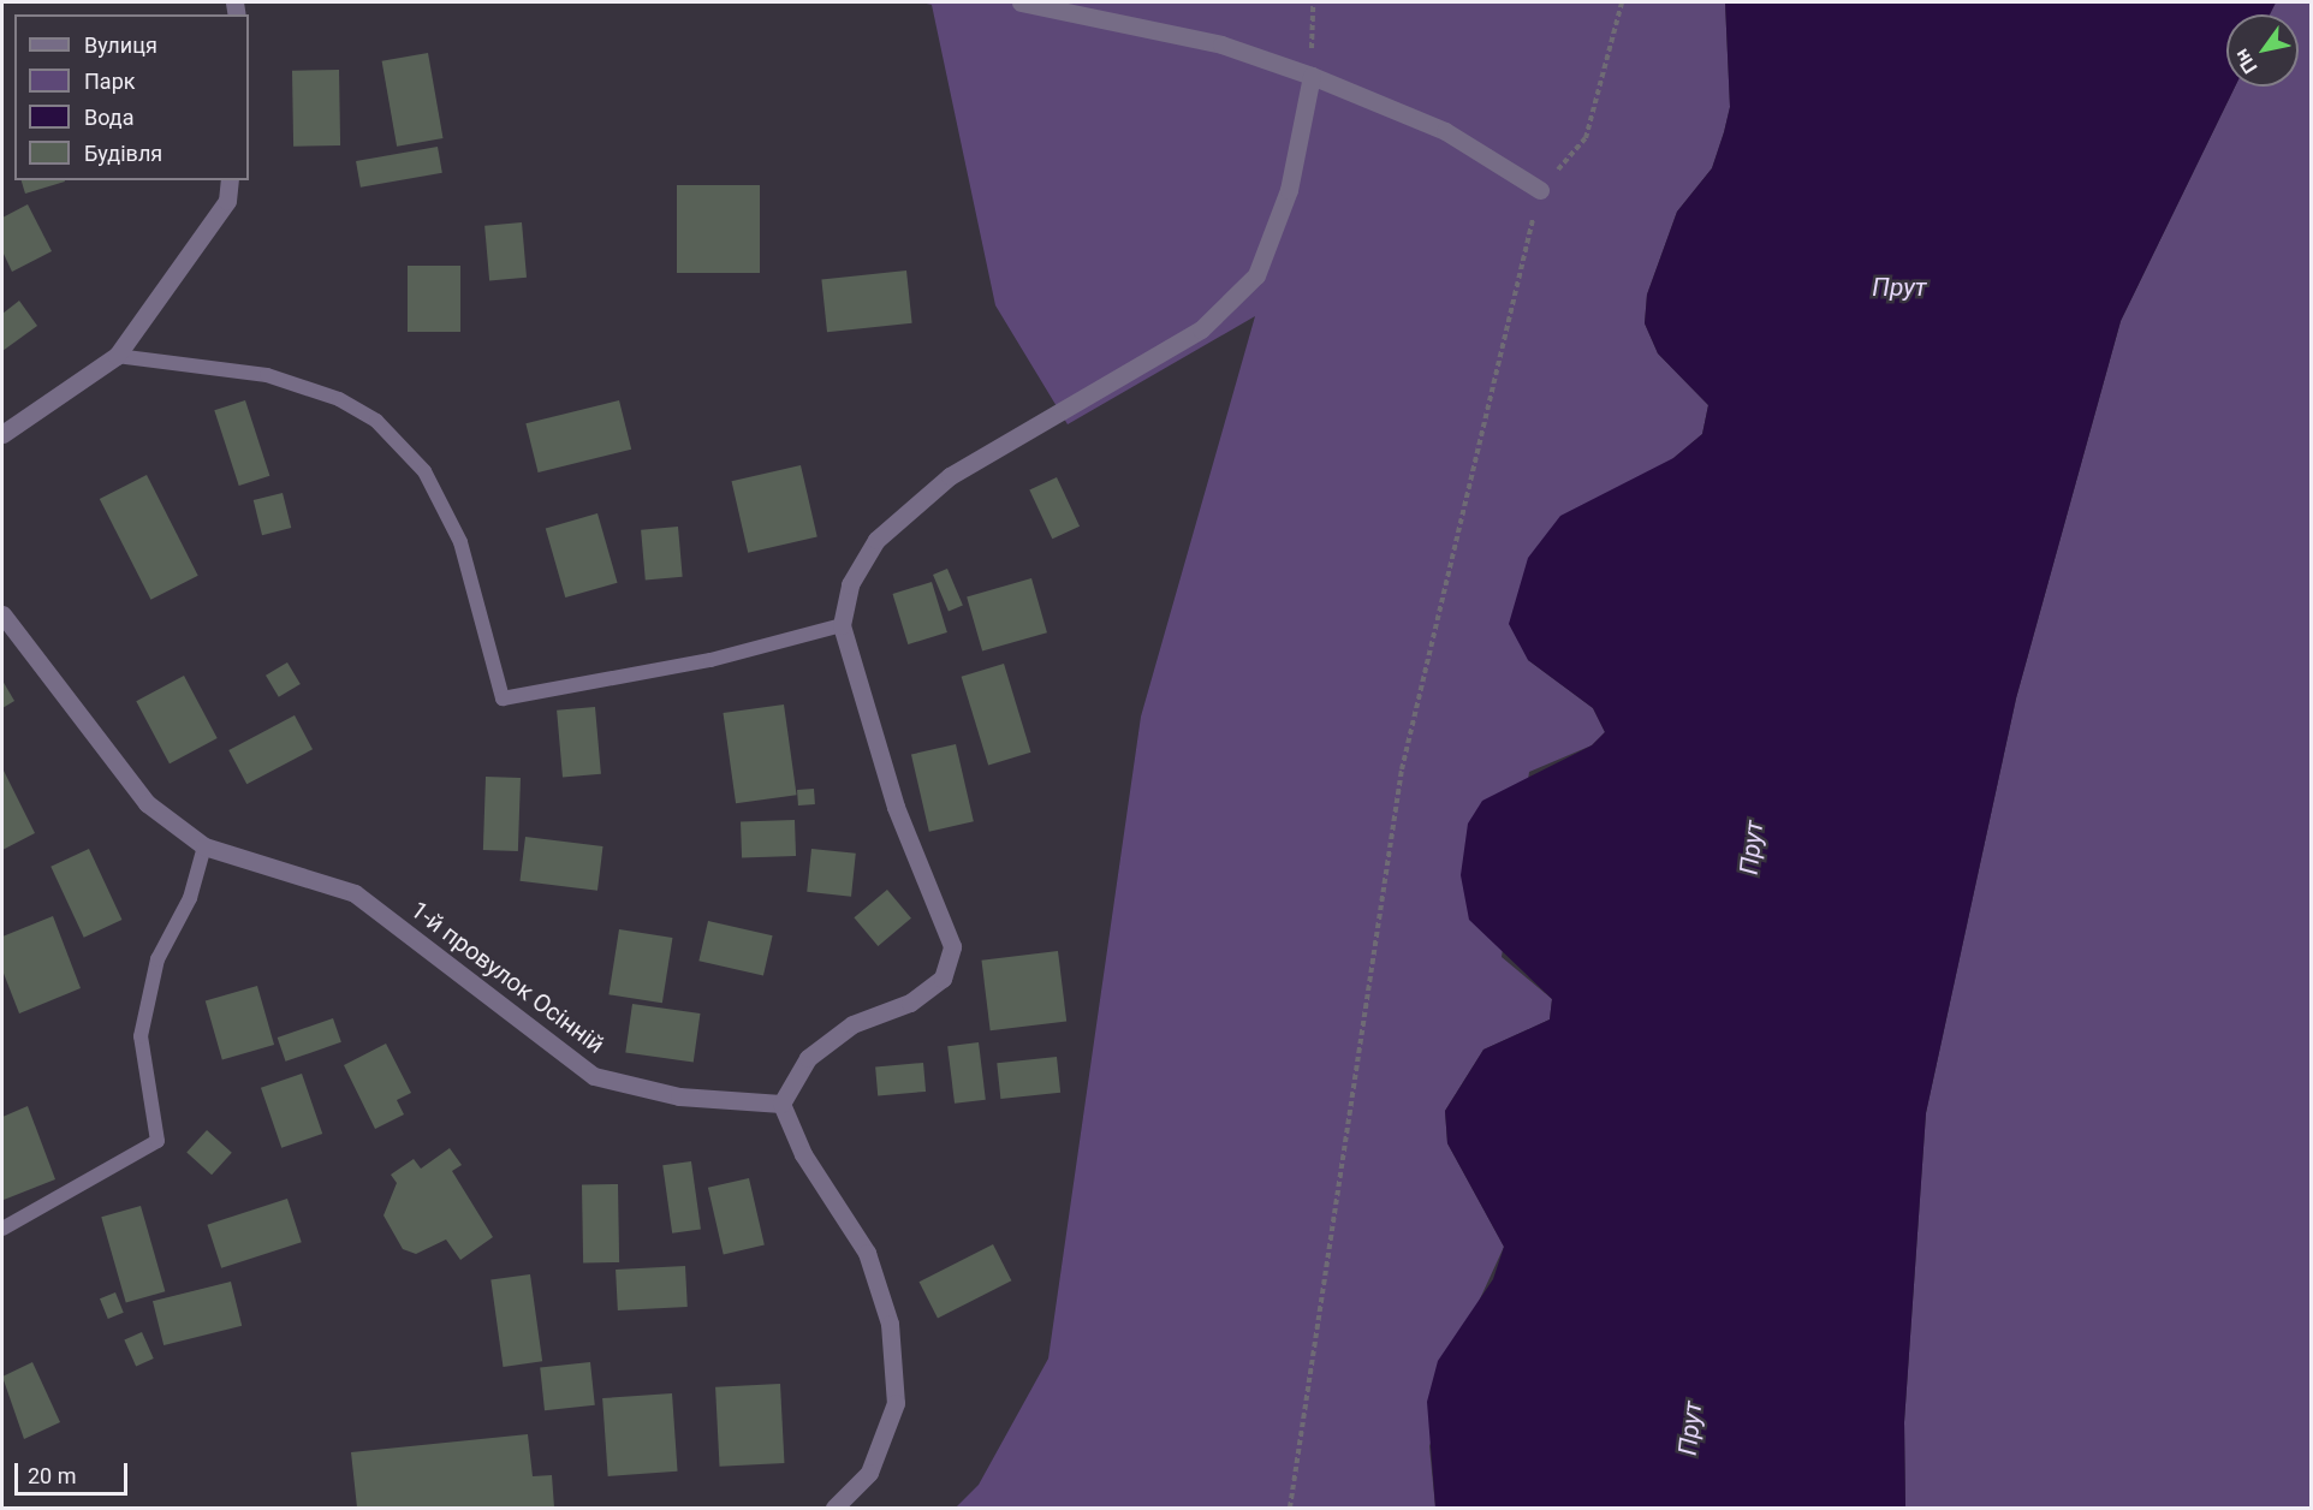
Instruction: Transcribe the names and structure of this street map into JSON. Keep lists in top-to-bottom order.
{
  "streets": {
    "street": ["1-й провулок Осінній"]
  },
  "water": ["Прут"],
  "legend": [
    "Вулиця",
    "Парк",
    "Вода",
    "Будівля"
  ],
  "scale_bar": "20 m",
  "north": "bottom left"
}
